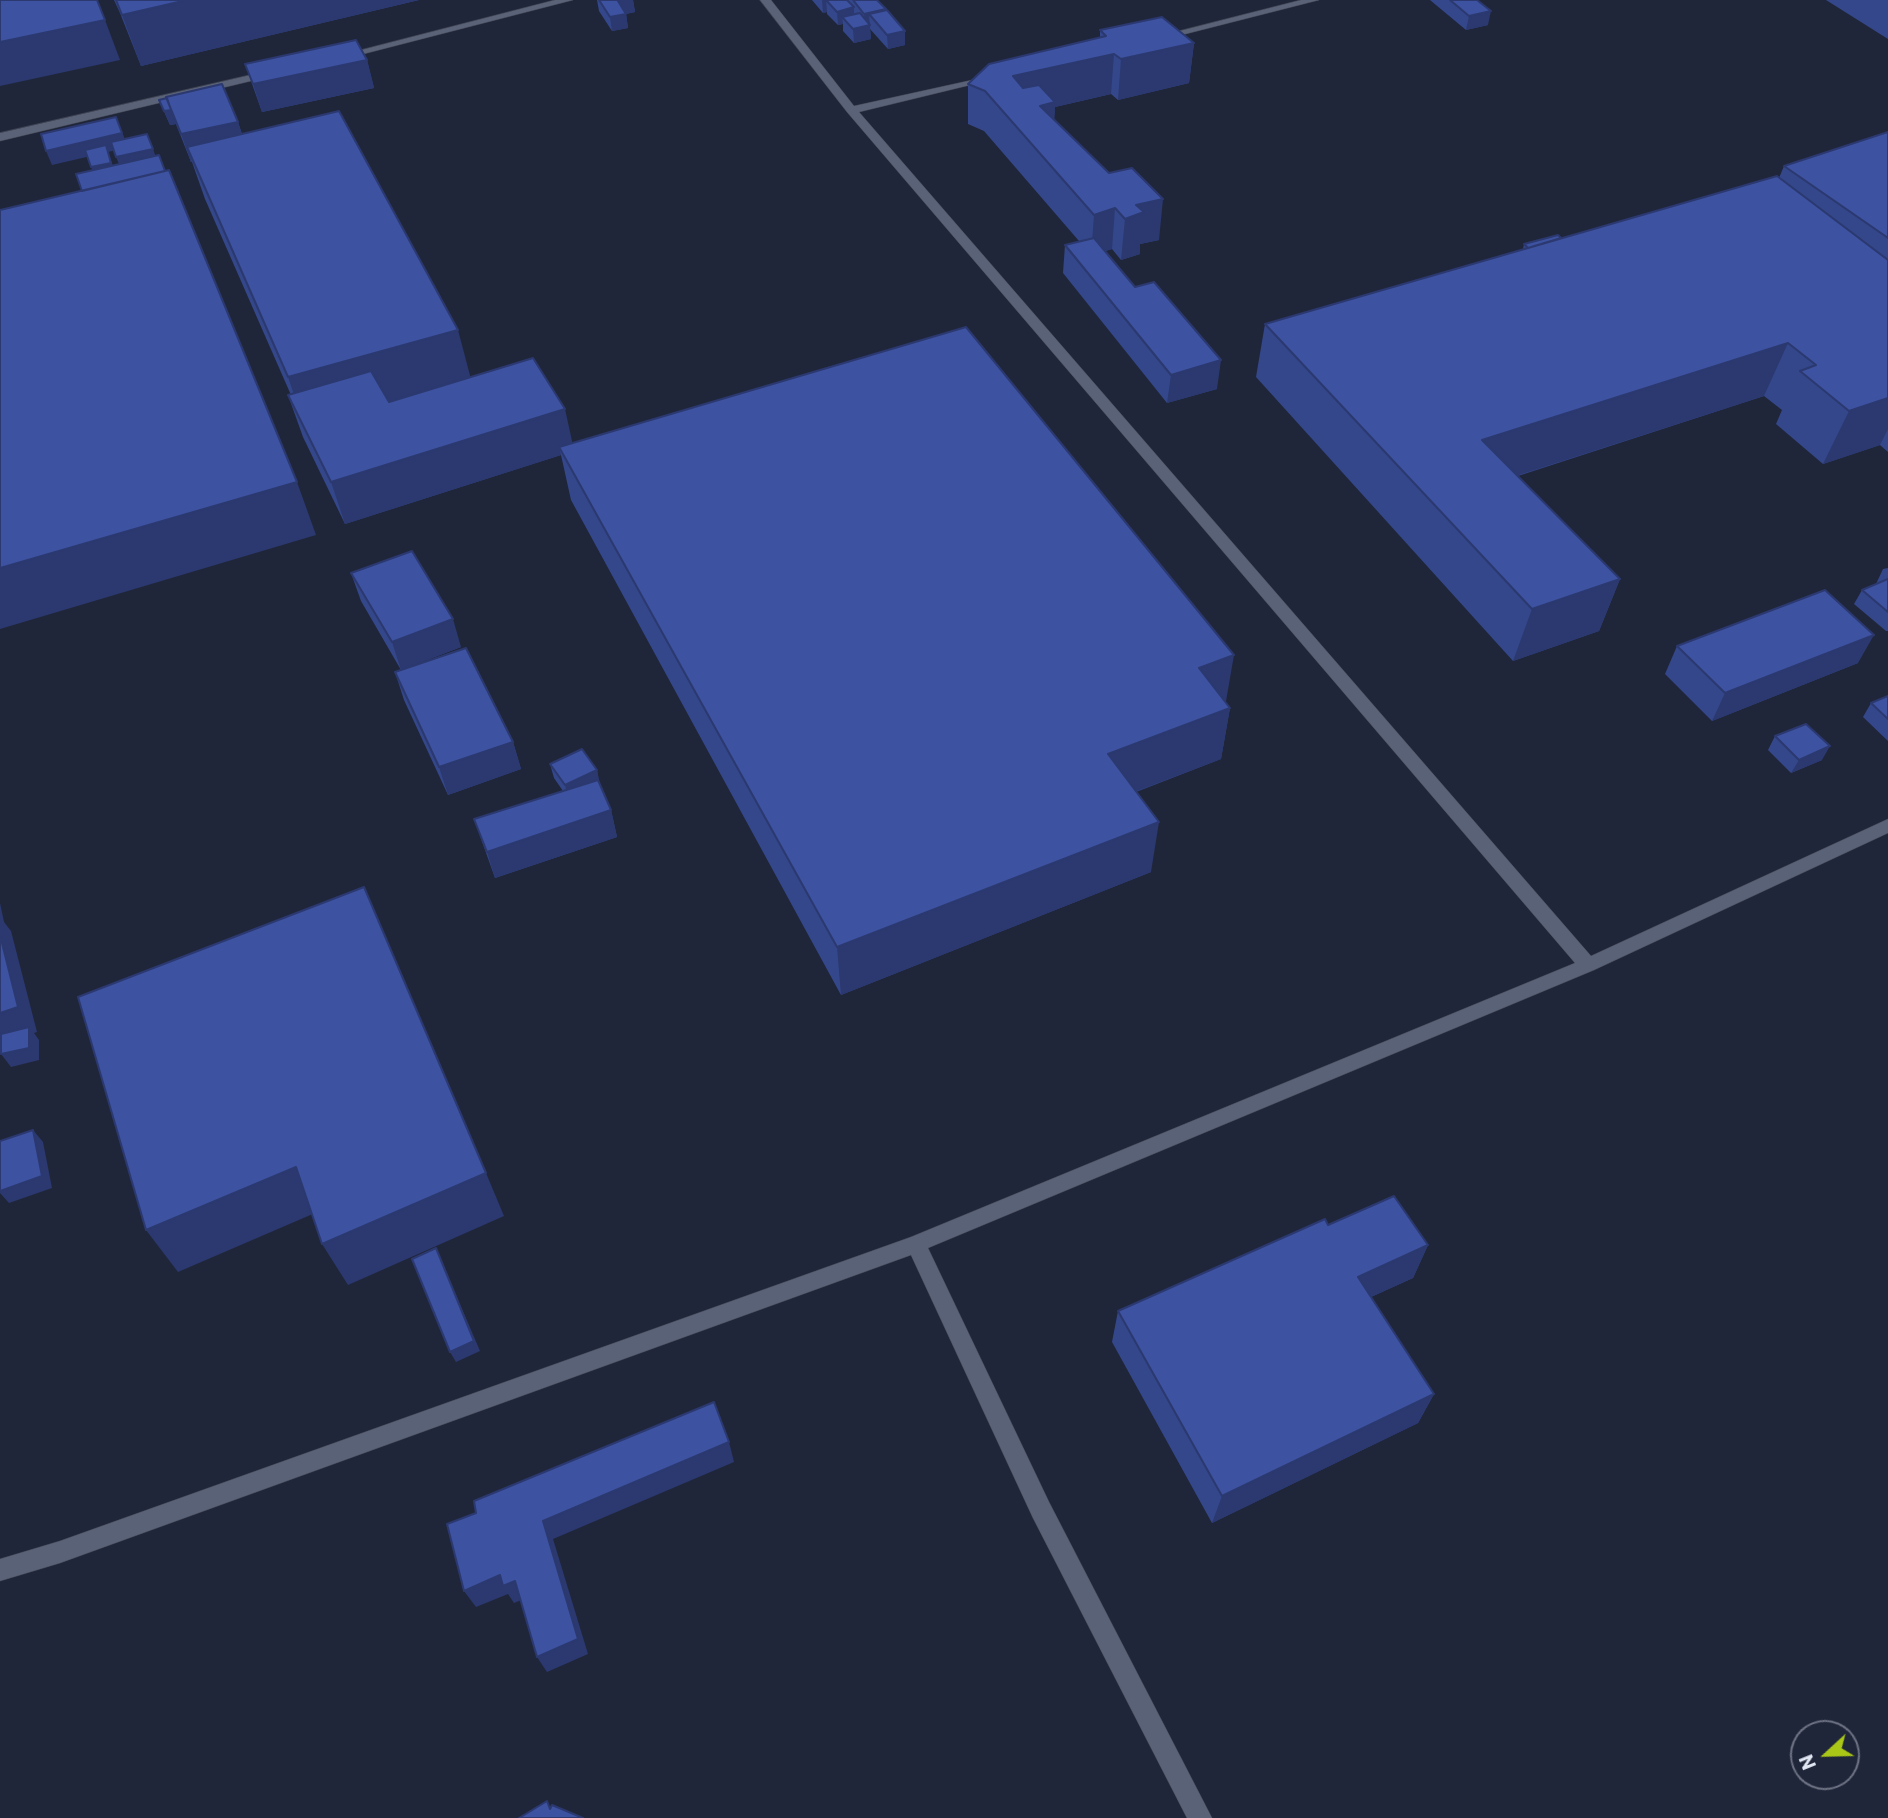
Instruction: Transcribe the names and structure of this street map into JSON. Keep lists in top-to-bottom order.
{
  "north": "left"
}
